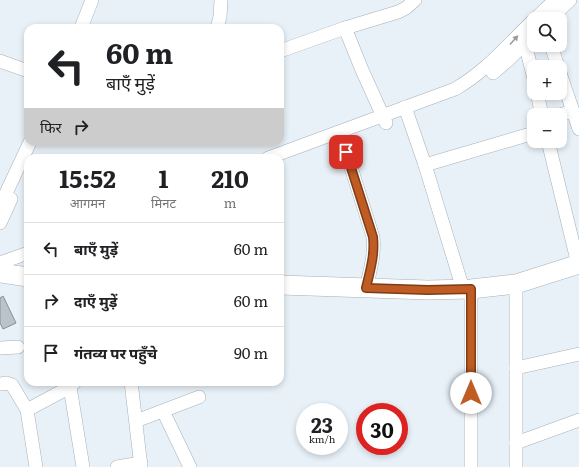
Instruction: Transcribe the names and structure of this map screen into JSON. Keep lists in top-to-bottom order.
{
  "page": {
    "map_buttons": ["+", "−"],
    "turn": ["60 m", "बाएँ मुड़ें"],
    "then": "फिर",
    "eta": [
      "15:52",
      "आगमन",
      "1",
      "मिनट",
      "210",
      "m"
    ],
    "list": [
      {
        "name": "बाएँ मुड़ें",
        "value": "60 m"
      },
      {
        "name": "दाएँ मुड़ें",
        "value": "60 m"
      },
      {
        "name": "गंतव्य पर पहुँचे",
        "value": "90 m"
      }
    ],
    "speed": "23 km/h",
    "limit": "30"
  }
}
